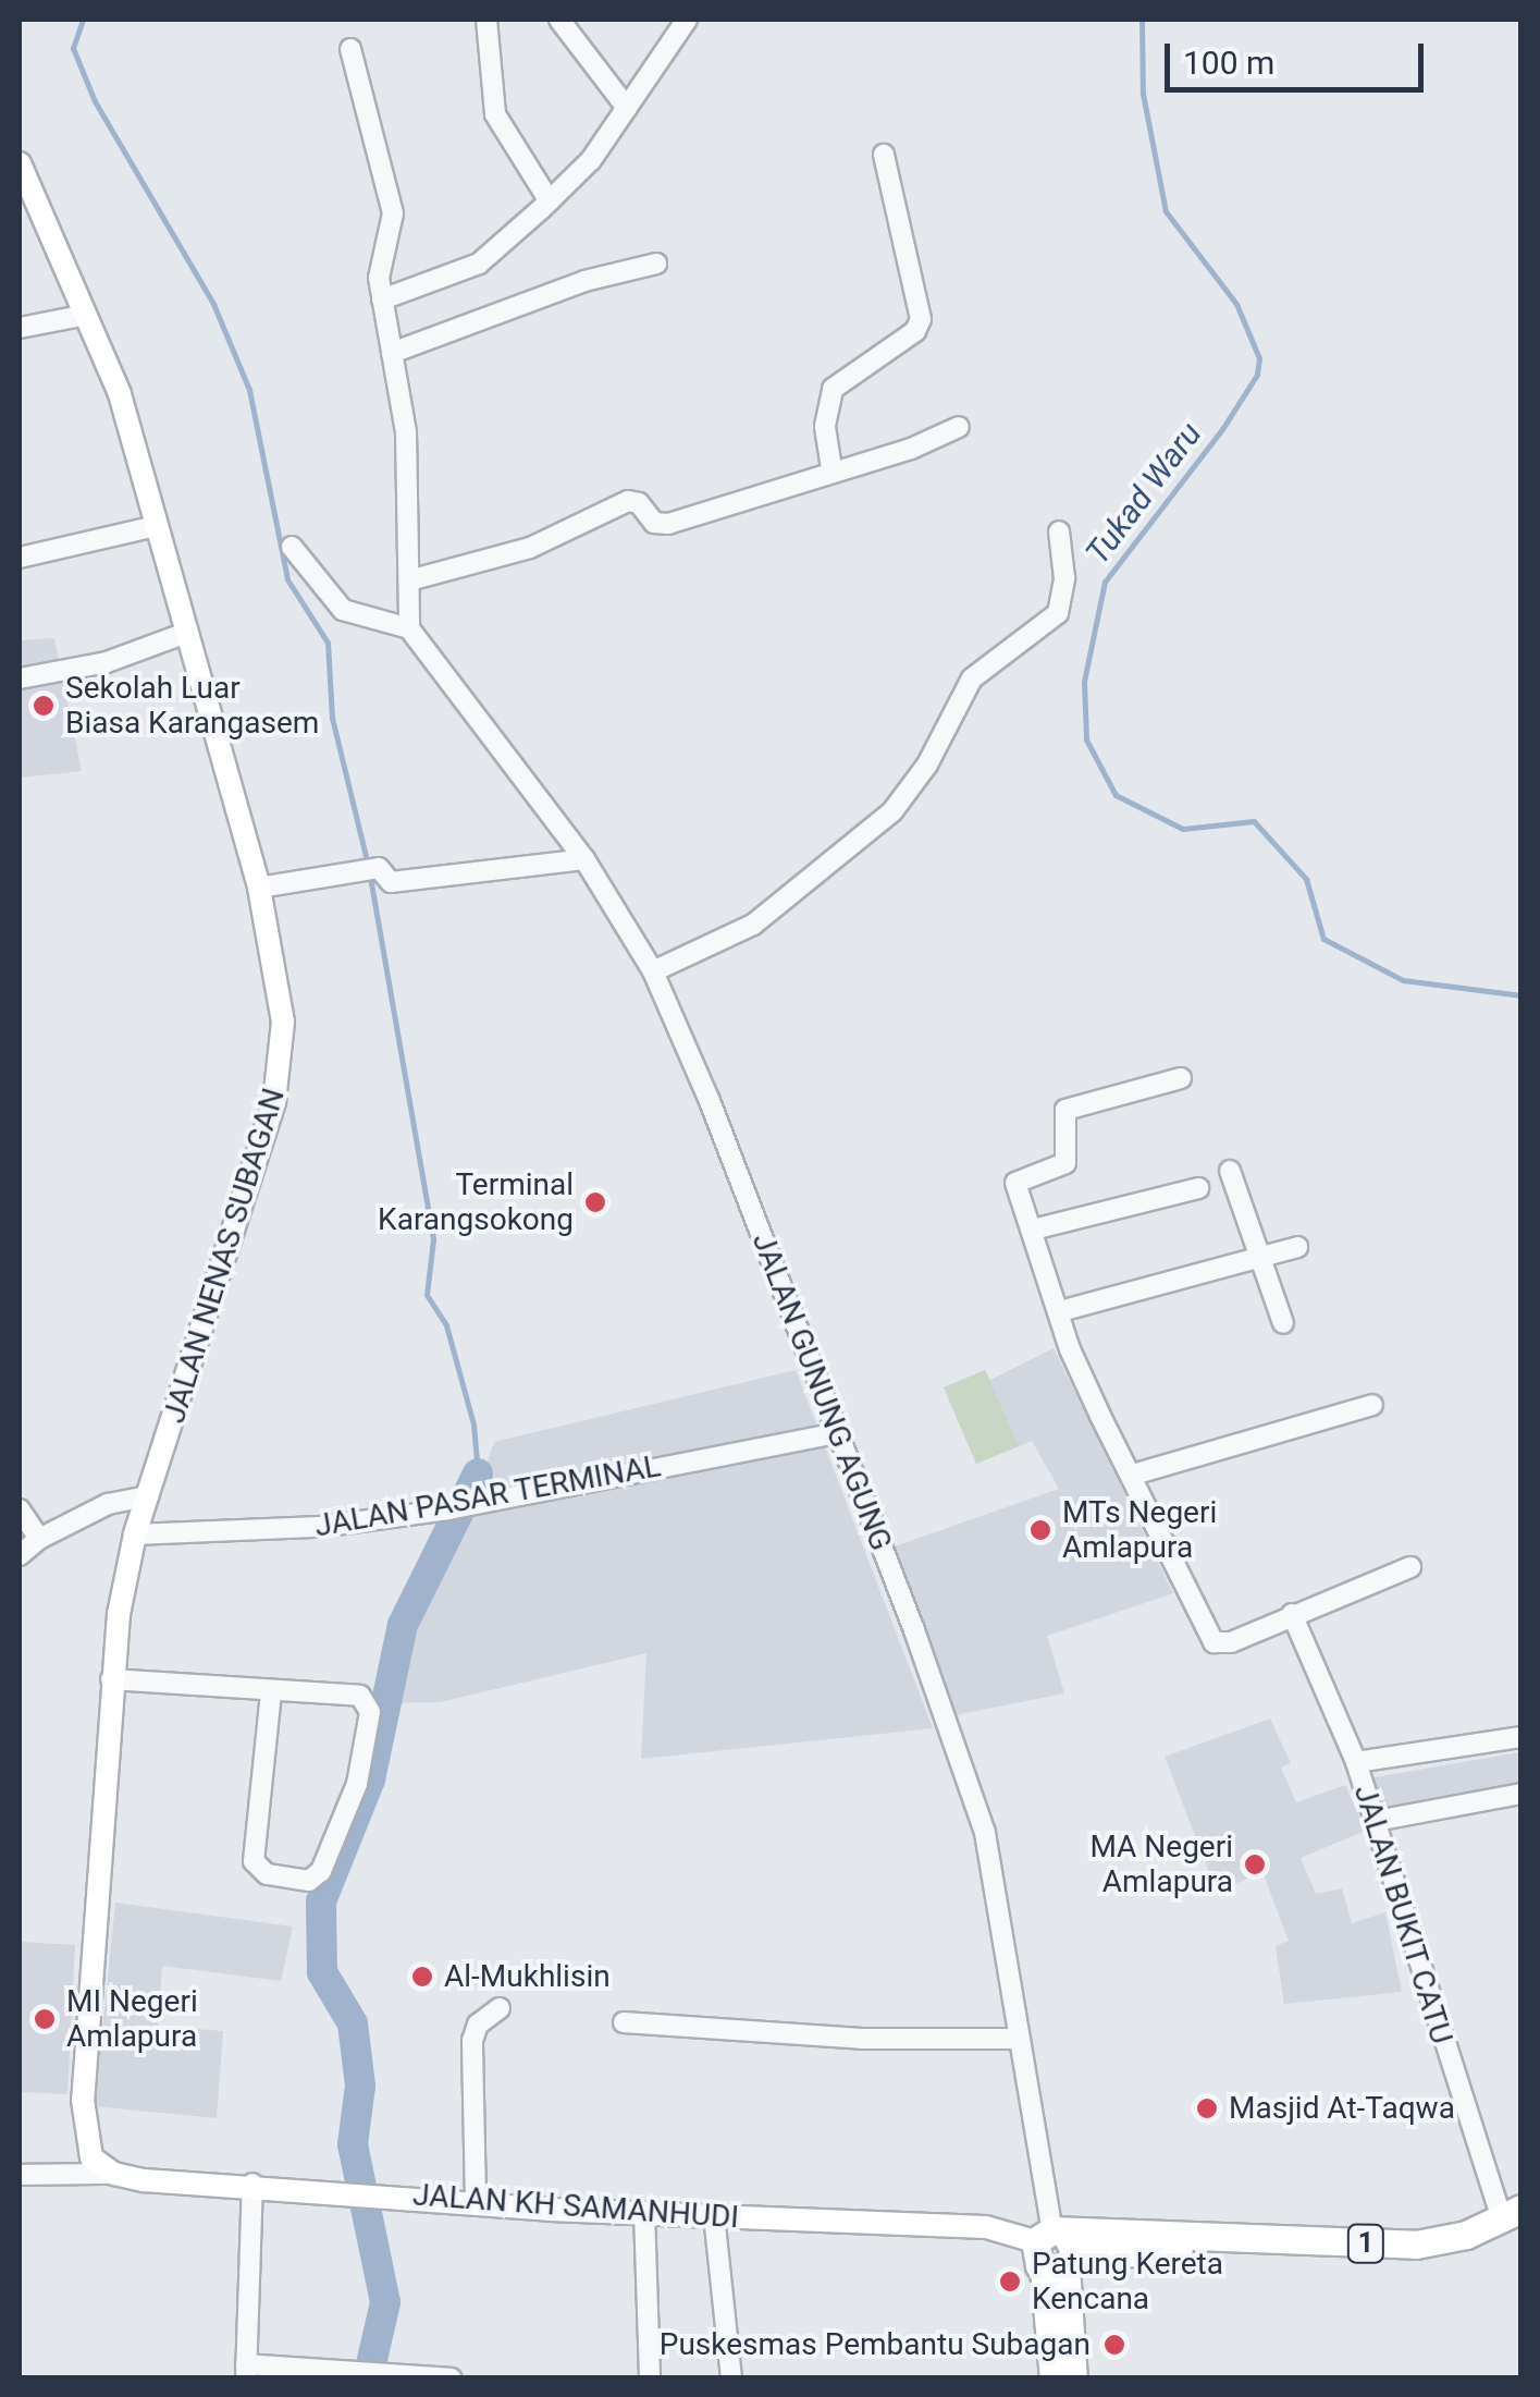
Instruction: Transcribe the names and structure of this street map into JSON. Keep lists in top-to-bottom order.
{
  "streets": {
    "highway": ["1"],
    "main road": ["JALAN NENAS SUBAGAN", "JALAN KH SAMANHUDI"],
    "street": ["JALAN GUNUNG AGUNG", "JALAN PASAR TERMINAL", "JALAN BUKIT CATU"]
  },
  "crossings": [
    ["JALAN NENAS SUBAGAN", "JALAN PASAR TERMINAL"],
    ["JALAN NENAS SUBAGAN", "JALAN KH SAMANHUDI"],
    ["JALAN GUNUNG AGUNG", "JALAN PASAR TERMINAL"],
    ["JALAN GUNUNG AGUNG", "JALAN KH SAMANHUDI"],
    ["JALAN GUNUNG AGUNG", "1"],
    ["JALAN BUKIT CATU", "1"],
    ["JALAN KH SAMANHUDI", "1"]
  ],
  "water": ["Tukad Waru"],
  "places": [
    "Sekolah Luar Biasa Karangasem",
    "Terminal Karangsokong",
    "MTs Negeri Amlapura",
    "MA Negeri Amlapura",
    "Al-Mukhlisin",
    "MI Negeri Amlapura",
    "Masjid At-Taqwa",
    "Patung Kereta Kencana",
    "Puskesmas Pembantu Subagan"
  ],
  "scale_bar": "100 m"
}
